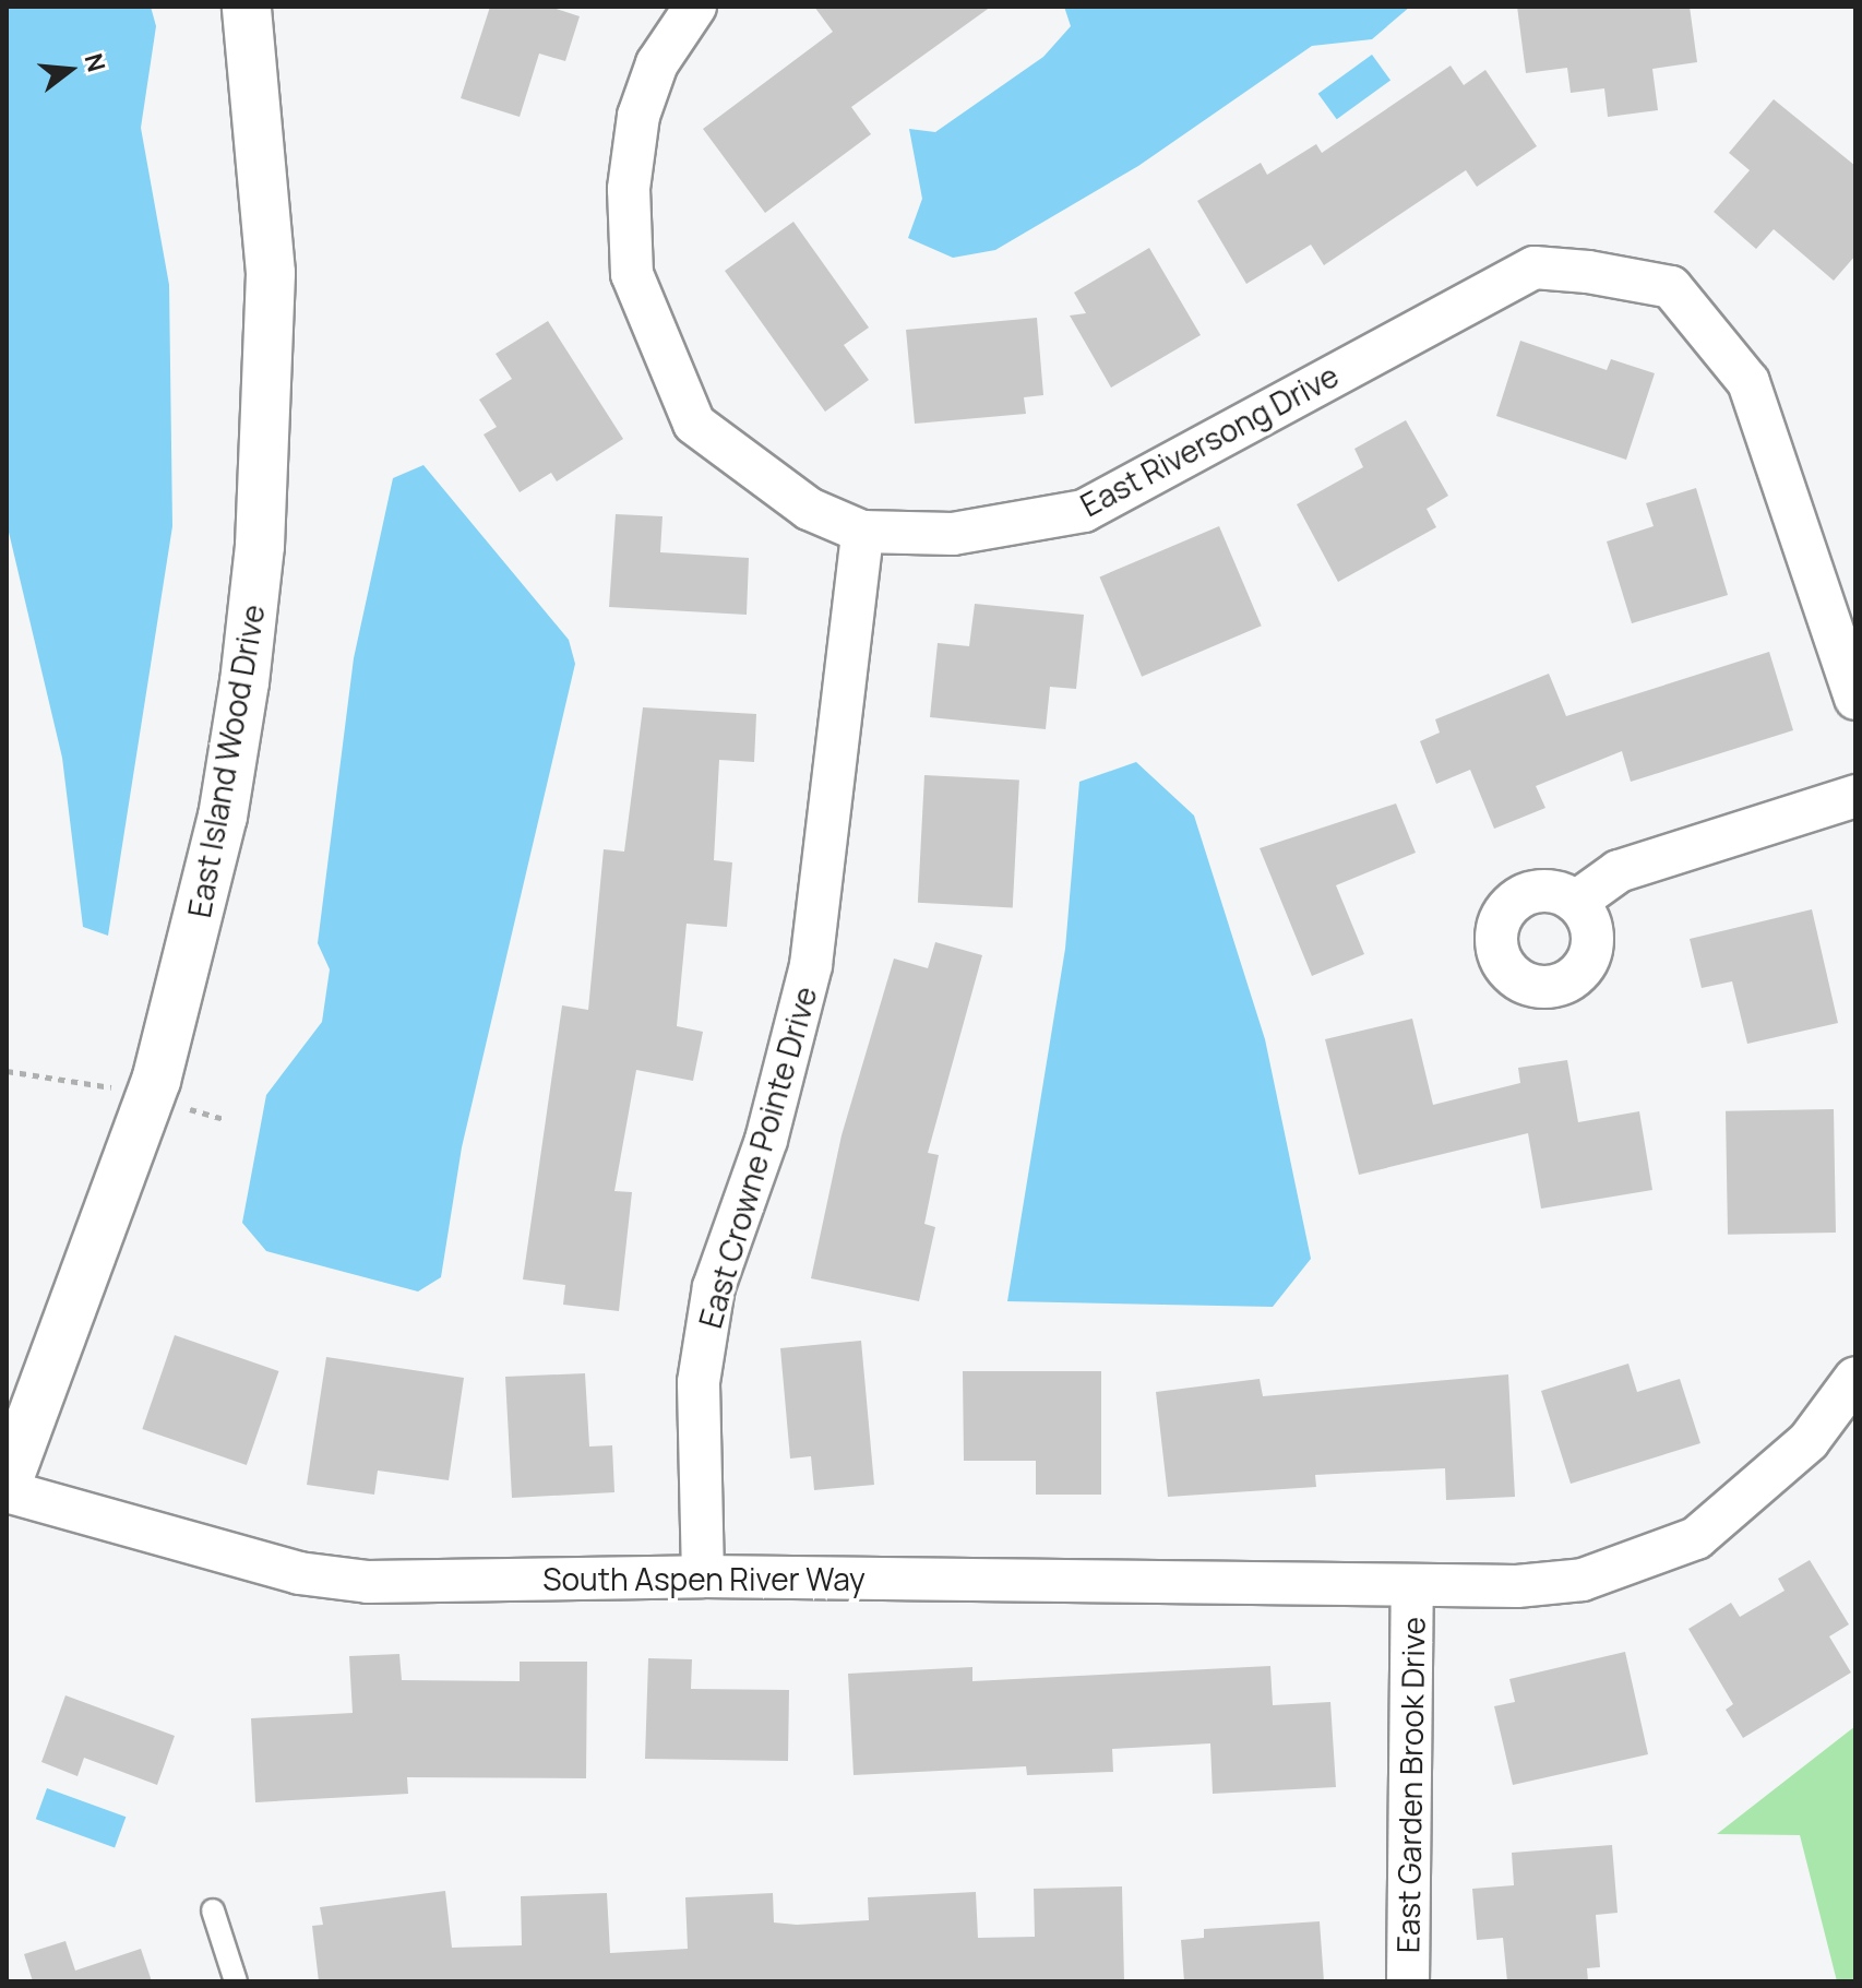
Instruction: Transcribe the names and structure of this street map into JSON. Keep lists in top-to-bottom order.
{
  "streets": {
    "street": [
      "East Riversong Drive",
      "East Island Wood Drive",
      "East Crowne Pointe Drive",
      "South Aspen River Way",
      "East Garden Brook Drive"
    ]
  },
  "crossings": [
    ["East Riversong Drive", "East Crowne Pointe Drive"],
    ["East Island Wood Drive", "South Aspen River Way"],
    ["East Crowne Pointe Drive", "South Aspen River Way"],
    ["South Aspen River Way", "East Garden Brook Drive"]
  ],
  "north": "right"
}
